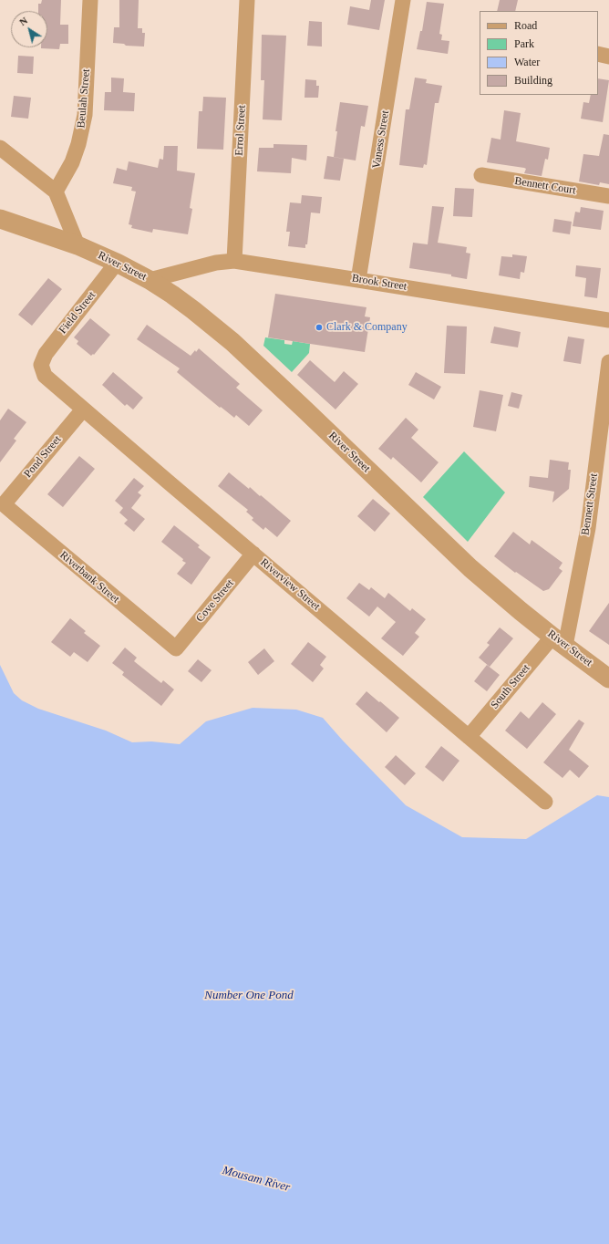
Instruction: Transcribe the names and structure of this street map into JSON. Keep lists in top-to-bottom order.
{
  "streets": {
    "street": [
      "Beulah Street",
      "Errol Street",
      "Vaness Street",
      "Bennett Court",
      "River Street",
      "Brook Street",
      "Field Street",
      "Pond Street",
      "Bennett Street",
      "Riverbank Street",
      "Riverview Street",
      "Cove Street",
      "South Street"
    ]
  },
  "crossings": [
    ["Errol Street", "Brook Street"],
    ["Vaness Street", "Brook Street"],
    ["River Street", "Brook Street"],
    ["River Street", "Field Street"],
    ["River Street", "Bennett Street"],
    ["River Street", "South Street"],
    ["Field Street", "Riverview Street"],
    ["Pond Street", "Riverbank Street"],
    ["Pond Street", "Riverview Street"],
    ["Bennett Street", "South Street"],
    ["Riverbank Street", "Cove Street"],
    ["Riverview Street", "Cove Street"],
    ["Riverview Street", "South Street"]
  ],
  "water": ["Number One Pond", "Mousam River"],
  "places": ["Clark & Company"],
  "legend": [
    "Road",
    "Park",
    "Water",
    "Building"
  ],
  "north": "top left"
}
